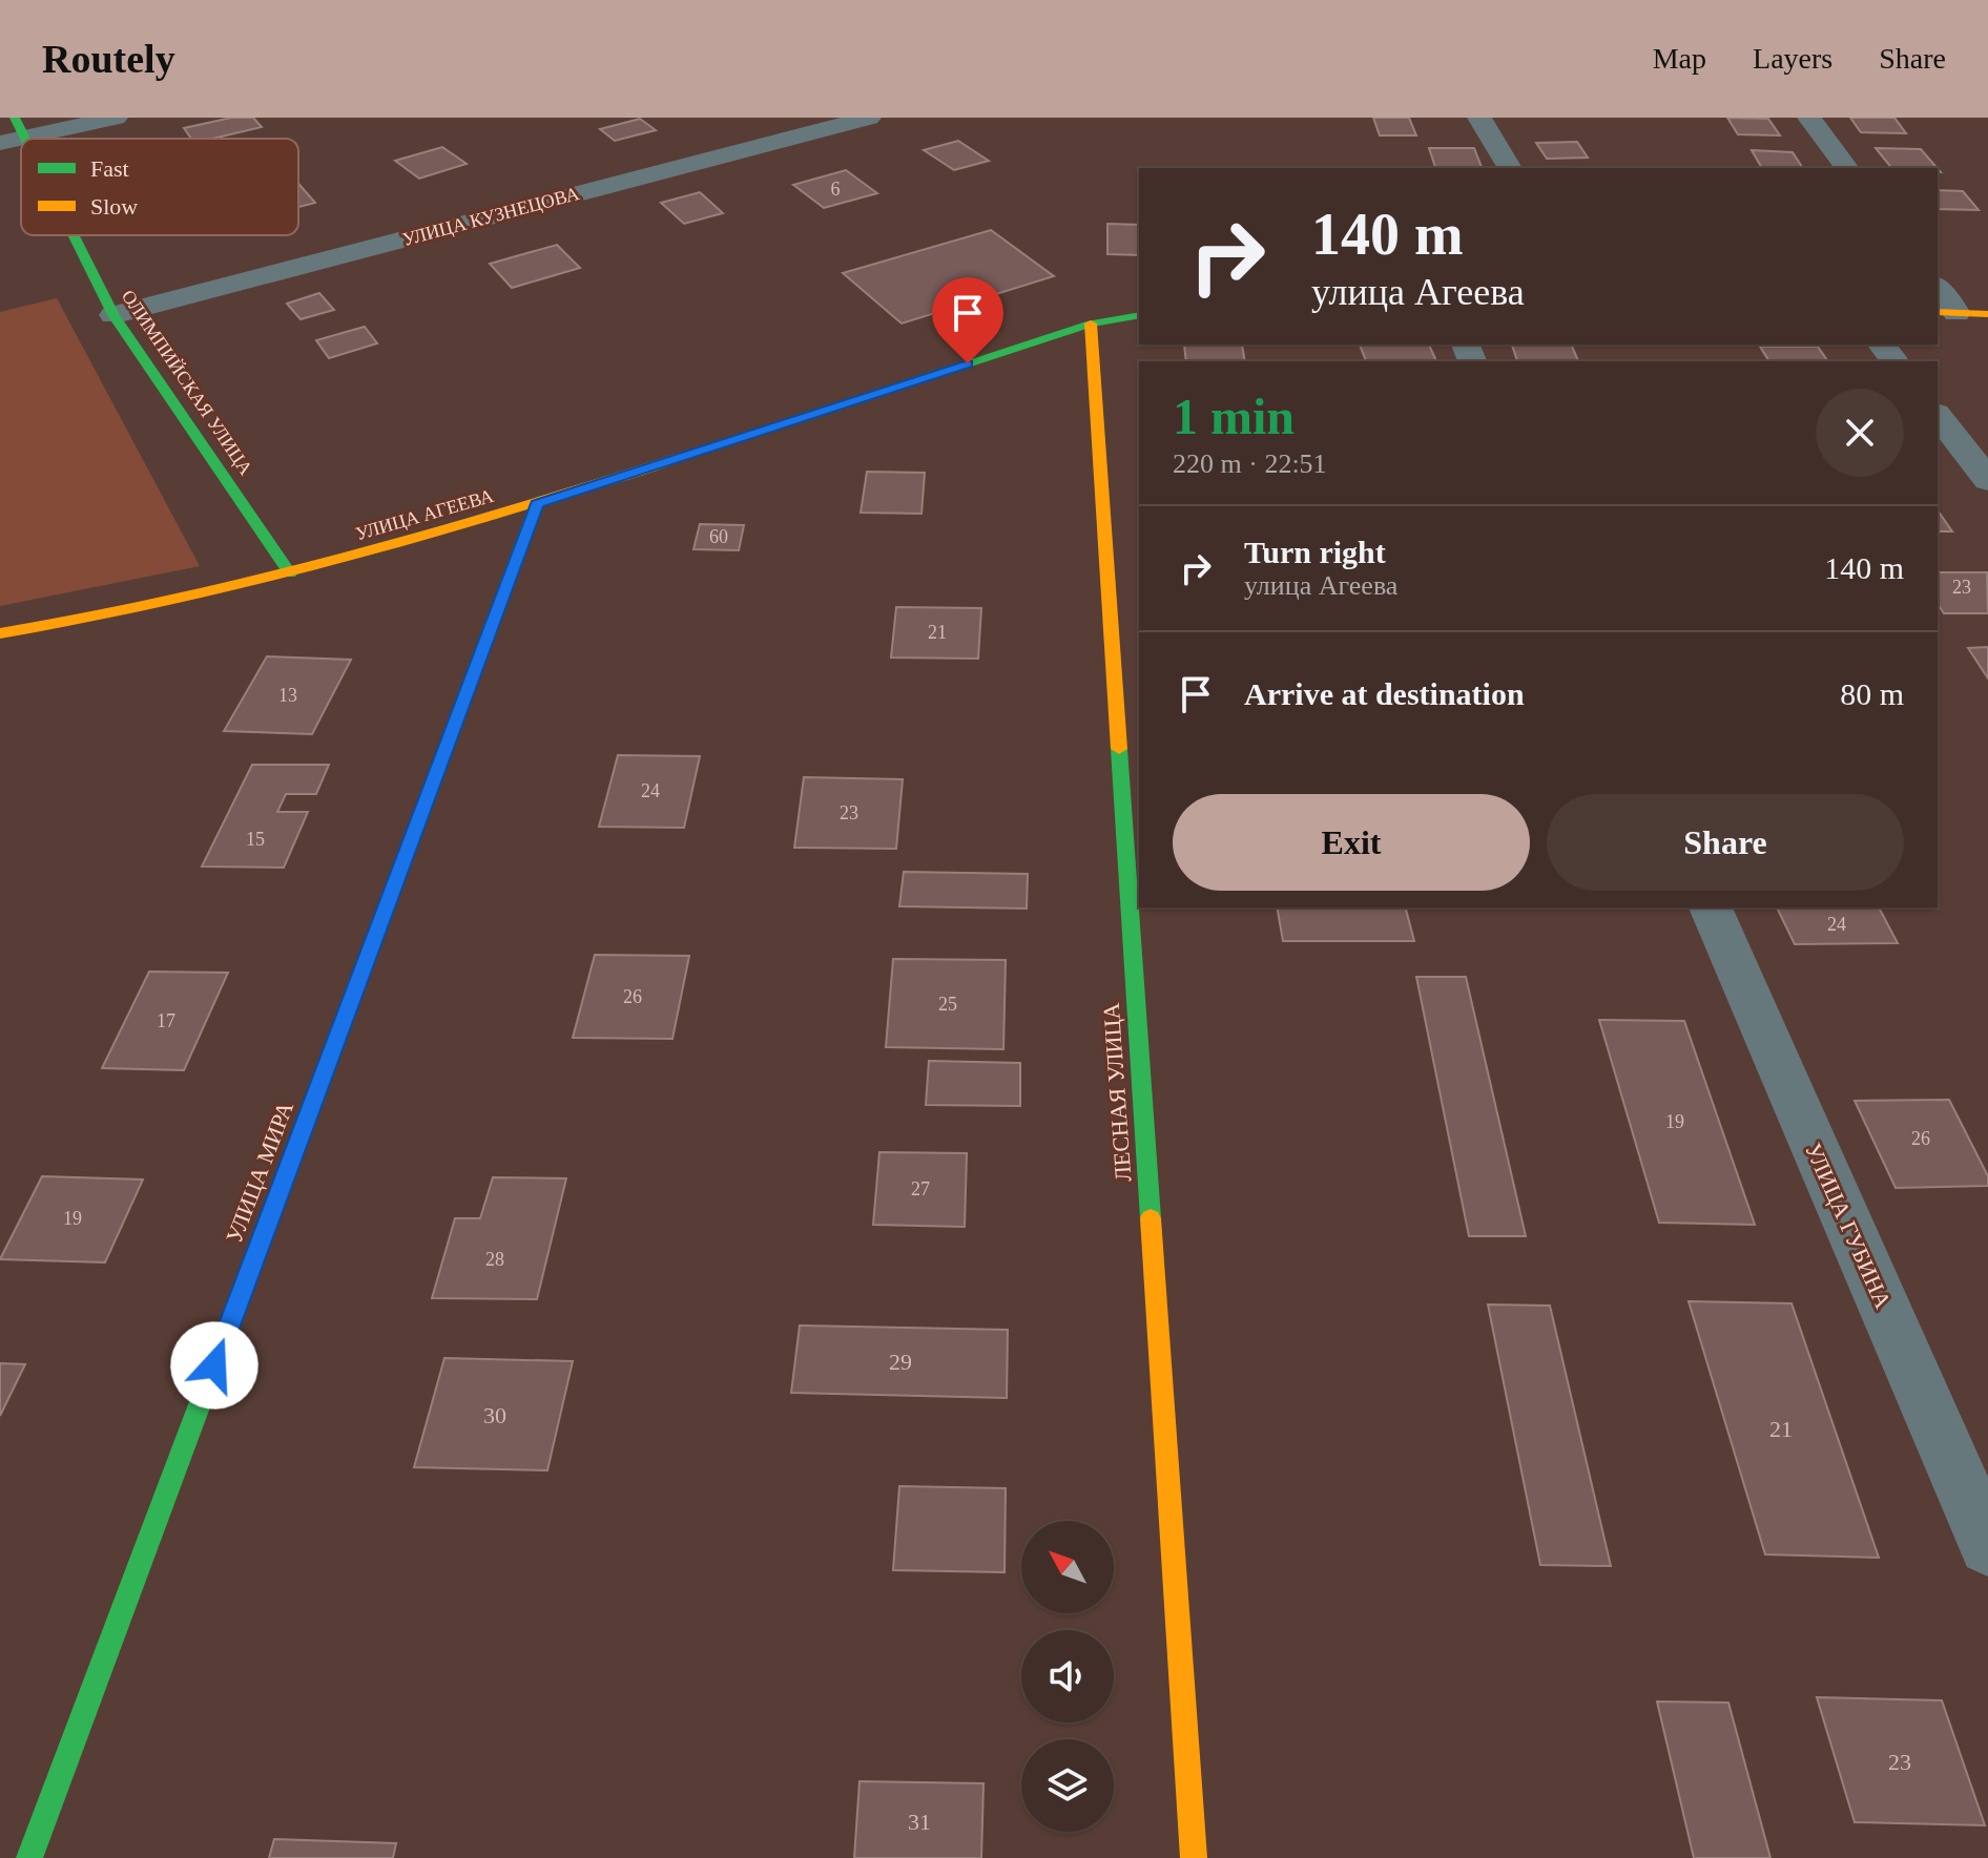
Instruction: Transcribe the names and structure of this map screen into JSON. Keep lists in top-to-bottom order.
{
  "streets": {
    "street": [
      "УЛИЦА КУЗНЕЦОВА",
      "ОЛИМПИЙСКАЯ УЛИЦА",
      "УЛИЦА АГЕЕВА",
      "ЛЕСНАЯ УЛИЦА",
      "УЛИЦА МИРА",
      "УЛИЦА ГУБИНА"
    ]
  },
  "crossings": [
    ["УЛИЦА КУЗНЕЦОВА", "ОЛИМПИЙСКАЯ УЛИЦА"],
    ["ОЛИМПИЙСКАЯ УЛИЦА", "УЛИЦА АГЕЕВА"],
    ["УЛИЦА АГЕЕВА", "ЛЕСНАЯ УЛИЦА"],
    ["УЛИЦА АГЕЕВА", "УЛИЦА МИРА"]
  ],
  "house_numbers": [
    "6",
    "60",
    "23",
    "21",
    "13",
    "24",
    "23",
    "15",
    "24",
    "26",
    "25",
    "17",
    "19",
    "26",
    "27",
    "19",
    "28",
    "29",
    "30",
    "21",
    "23",
    "31"
  ],
  "legend": ["Fast", "Slow"],
  "north": "top left",
  "page": {
    "header": "Routely",
    "nav": ["Map", "Layers", "Share"],
    "turn": ["140 m", "улица Агеева"],
    "heading": ["1 min", "220 m · 22:51"],
    "list": [
      {
        "name": "Turn right",
        "note": "улица Агеева",
        "value": "140 m"
      },
      {
        "name": "Arrive at destination",
        "value": "80 m"
      }
    ],
    "buttons": ["Exit", "Share"]
  }
}
